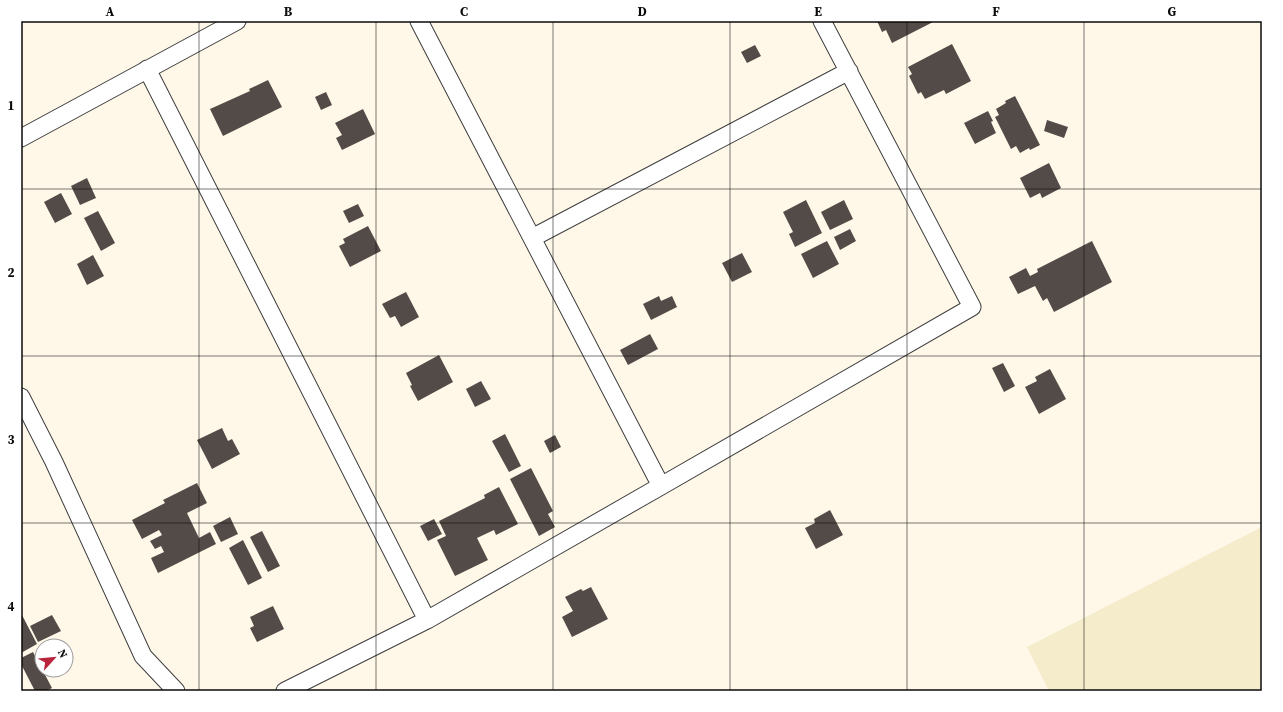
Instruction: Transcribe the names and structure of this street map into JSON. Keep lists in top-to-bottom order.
{
  "north": "top right",
  "grid": {
    "columns": [
      "A",
      "B",
      "C",
      "D",
      "E",
      "F",
      "G"
    ],
    "rows": [
      "1",
      "2",
      "3",
      "4"
    ]
  }
}
